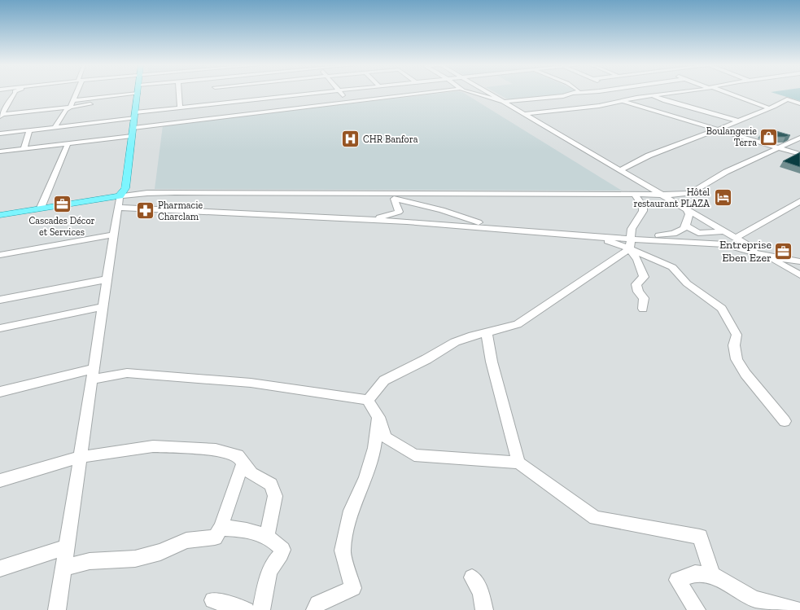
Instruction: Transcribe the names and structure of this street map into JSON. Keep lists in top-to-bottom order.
{
  "places": {
    "shop": ["Boulangerie Terra"],
    "hospital": ["CHR Banfora"],
    "hotel": ["Hôtel restaurant PLAZA"],
    "office": ["Cascades Décor et Services", "Entreprise Eben Ezer"],
    "pharmacy": ["Pharmacie Charclam"]
  }
}
